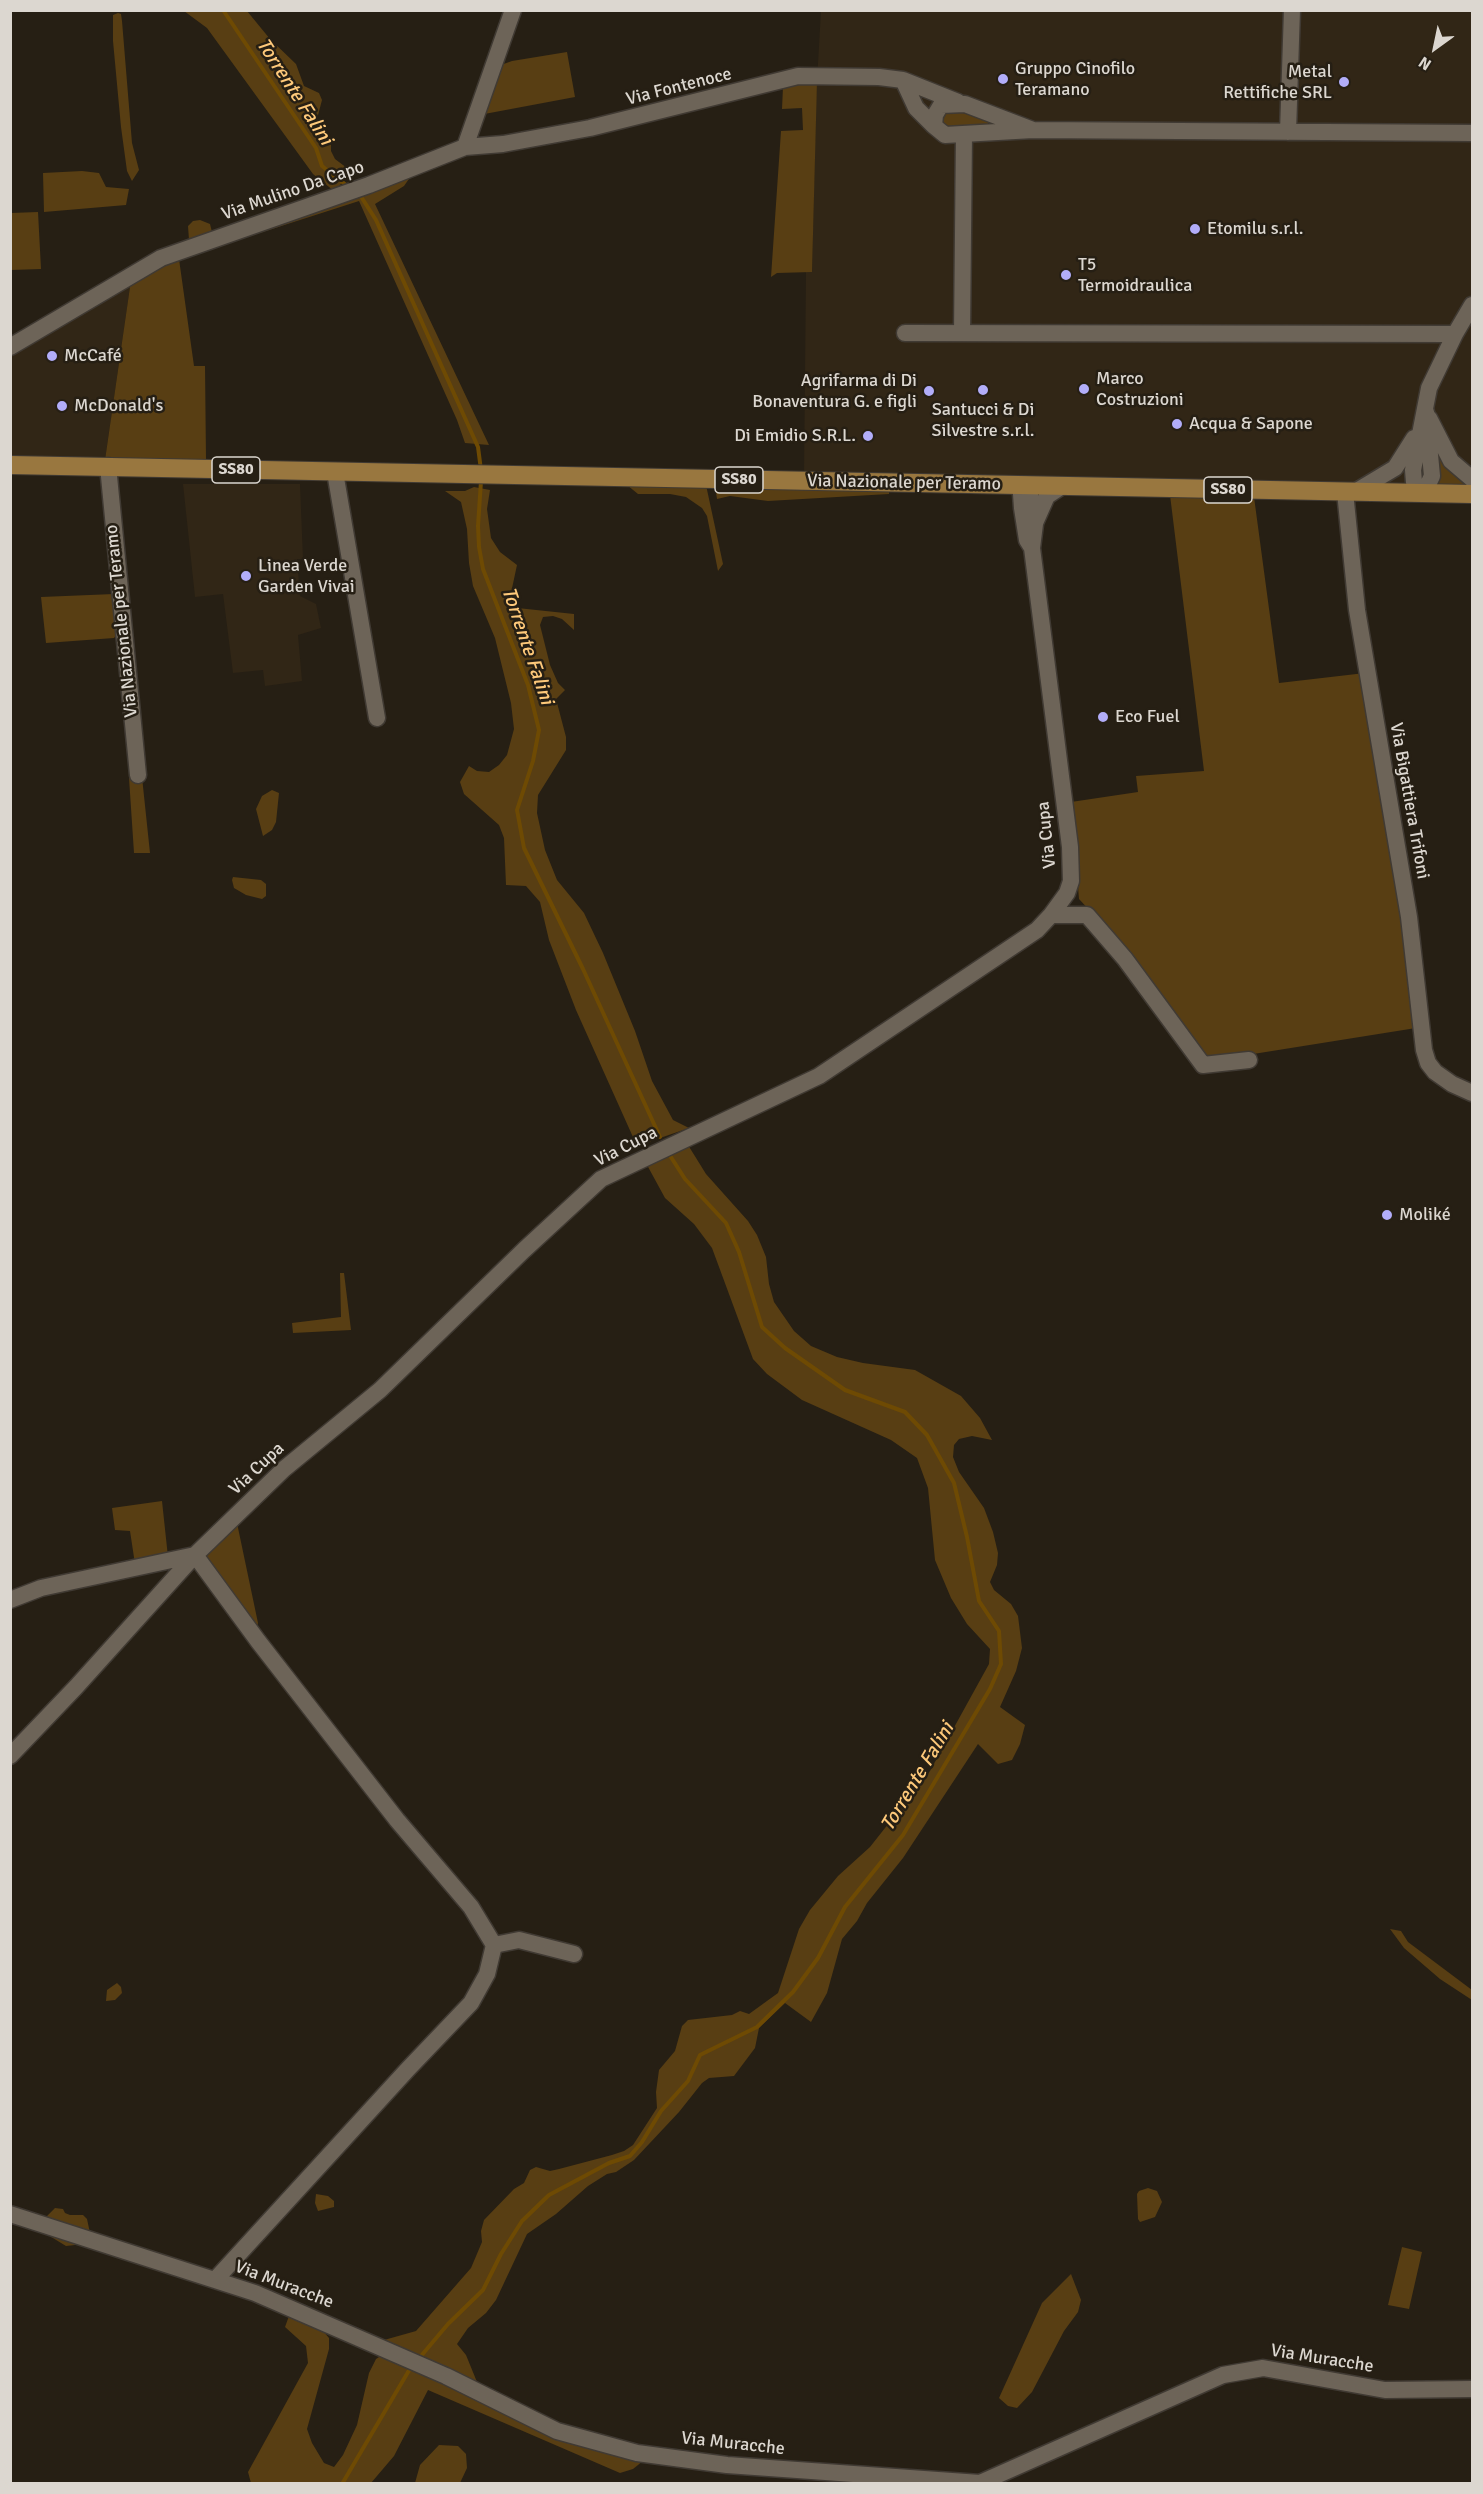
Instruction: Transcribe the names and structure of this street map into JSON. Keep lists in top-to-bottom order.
{
  "streets": {
    "main road": ["SS80", "Via Nazionale per Teramo"],
    "street": [
      "Via Fontenoce",
      "Via Mulino Da Capo",
      "Via Bigattiera Trifoni",
      "Via Cupa",
      "Via Muracche"
    ]
  },
  "crossings": [
    ["Via Fontenoce", "Via Mulino Da Capo"],
    ["Via Nazionale per Teramo", "Via Bigattiera Trifoni"],
    ["Via Nazionale per Teramo", "Via Cupa"]
  ],
  "water": ["Torrente Falini"],
  "places": [
    "Gruppo Cinofilo Teramano",
    "Metal Rettifiche SRL",
    "Etomilu s.r.l.",
    "T5 Termoidraulica",
    "McCafé",
    "Marco Costruzioni",
    "Santucci & Di Silvestre s.r.l.",
    "Agrifarma di Di Bonaventura G. e figli",
    "McDonald's",
    "Acqua & Sapone",
    "Di Emidio S.R.L.",
    "Linea Verde Garden Vivai",
    "Eco Fuel",
    "Moliké"
  ],
  "north": "bottom left"
}
